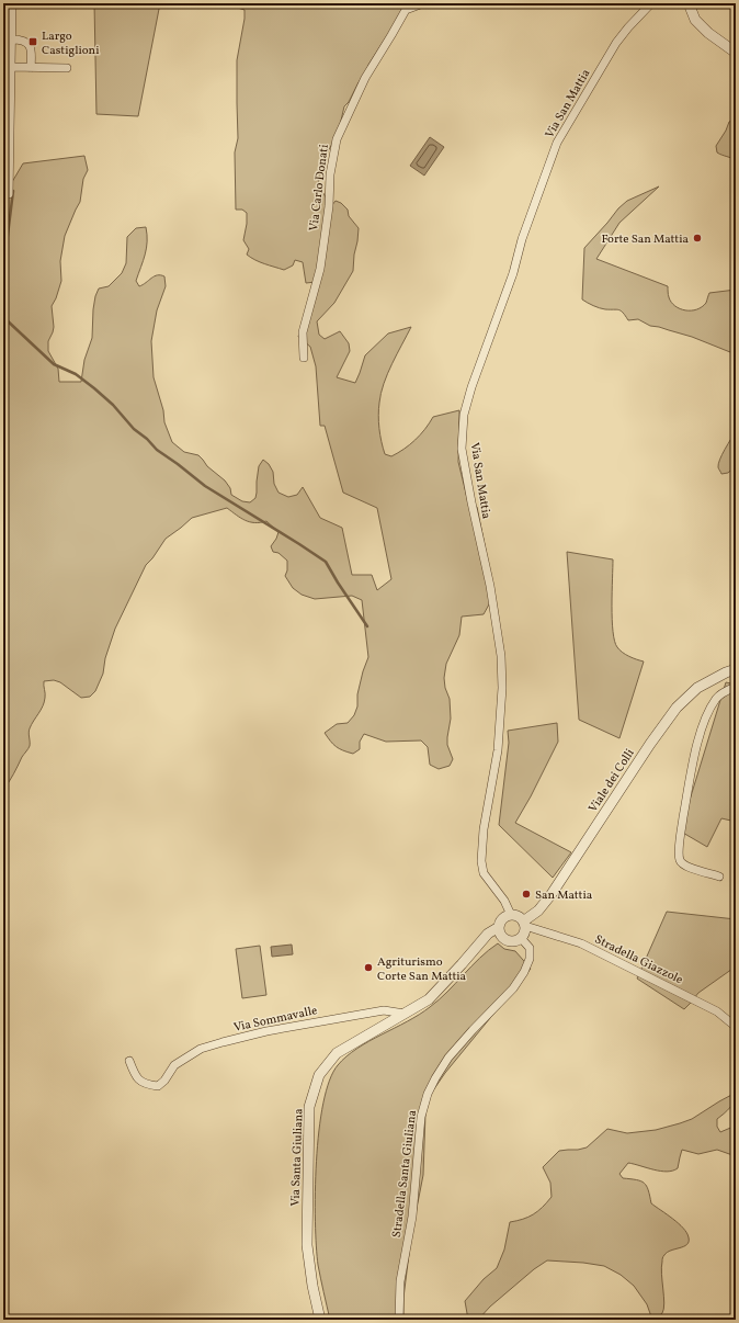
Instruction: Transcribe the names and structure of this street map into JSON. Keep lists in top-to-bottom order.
{
  "streets": {
    "street": [
      "Via San Mattia",
      "Via Carlo Donati",
      "Viale dei Colli",
      "Stradella Giazzole",
      "Via Sommavalle",
      "Via Santa Giuliana",
      "Stradella Santa Giuliana"
    ]
  },
  "crossings": [
    ["Via San Mattia", "Viale dei Colli"],
    ["Via San Mattia", "Stradella Giazzole"],
    ["Via San Mattia", "Via Santa Giuliana"],
    ["Via San Mattia", "Stradella Santa Giuliana"],
    ["Viale dei Colli", "Stradella Giazzole"],
    ["Viale dei Colli", "Via Santa Giuliana"],
    ["Viale dei Colli", "Stradella Santa Giuliana"],
    ["Stradella Giazzole", "Via Santa Giuliana"],
    ["Stradella Giazzole", "Stradella Santa Giuliana"],
    ["Via Sommavalle", "Via Santa Giuliana"],
    ["Via Santa Giuliana", "Stradella Santa Giuliana"]
  ],
  "places": {
    "transit": ["Largo Castiglioni"],
    "other": ["Forte San Mattia", "San Mattia", "Agriturismo Corte San Mattia"]
  }
}
